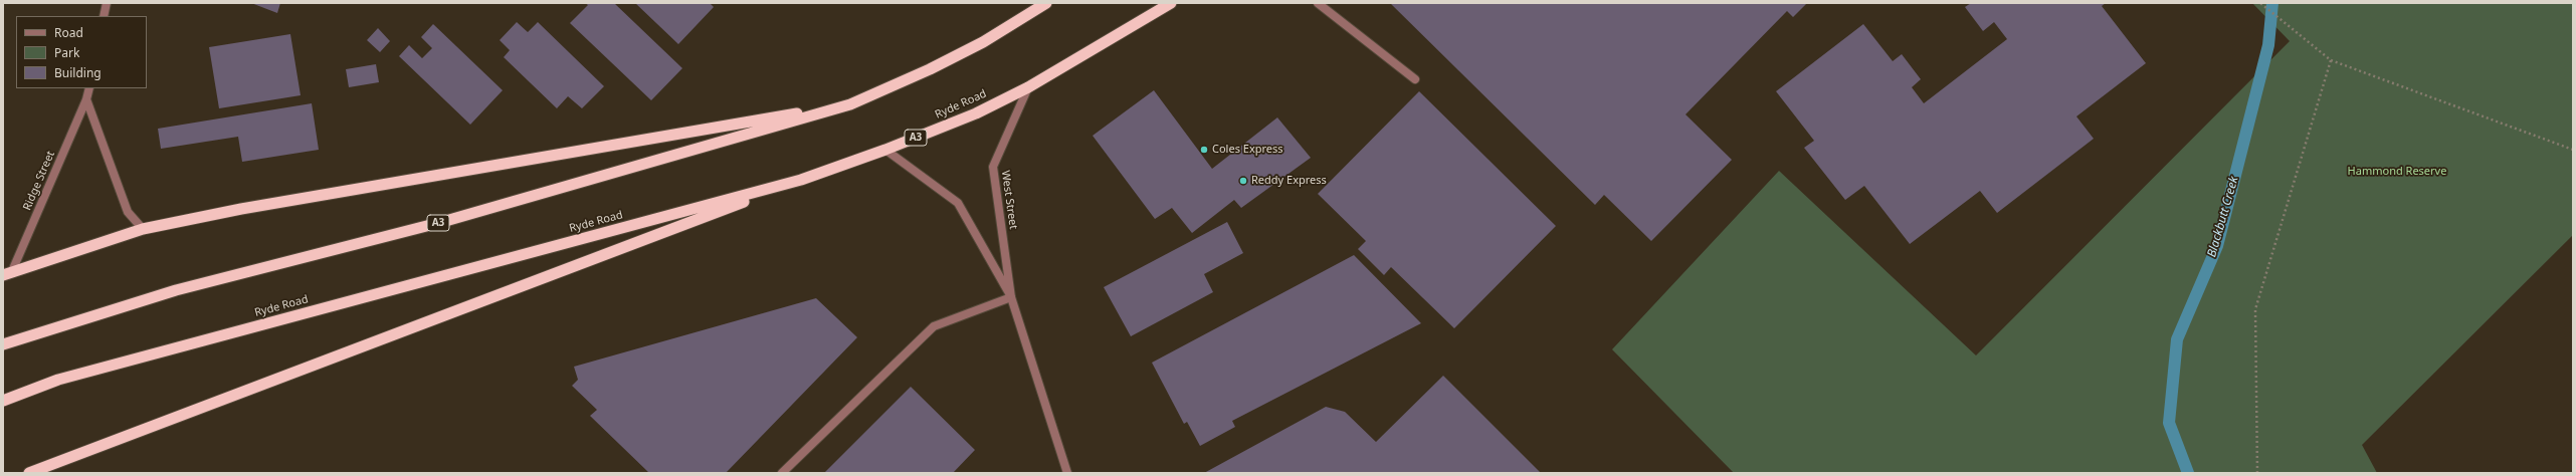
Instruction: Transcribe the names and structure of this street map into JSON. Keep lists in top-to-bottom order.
{
  "streets": {
    "highway": ["Ryde Road", "A3"],
    "street": ["Ridge Street", "West Street"]
  },
  "crossings": [
    ["Ryde Road", "West Street"]
  ],
  "water": ["Blackbutt Creek"],
  "parks": ["Hammond Reserve"],
  "places": ["Coles Express", "Reddy Express"],
  "legend": ["Road", "Park", "Building"]
}
